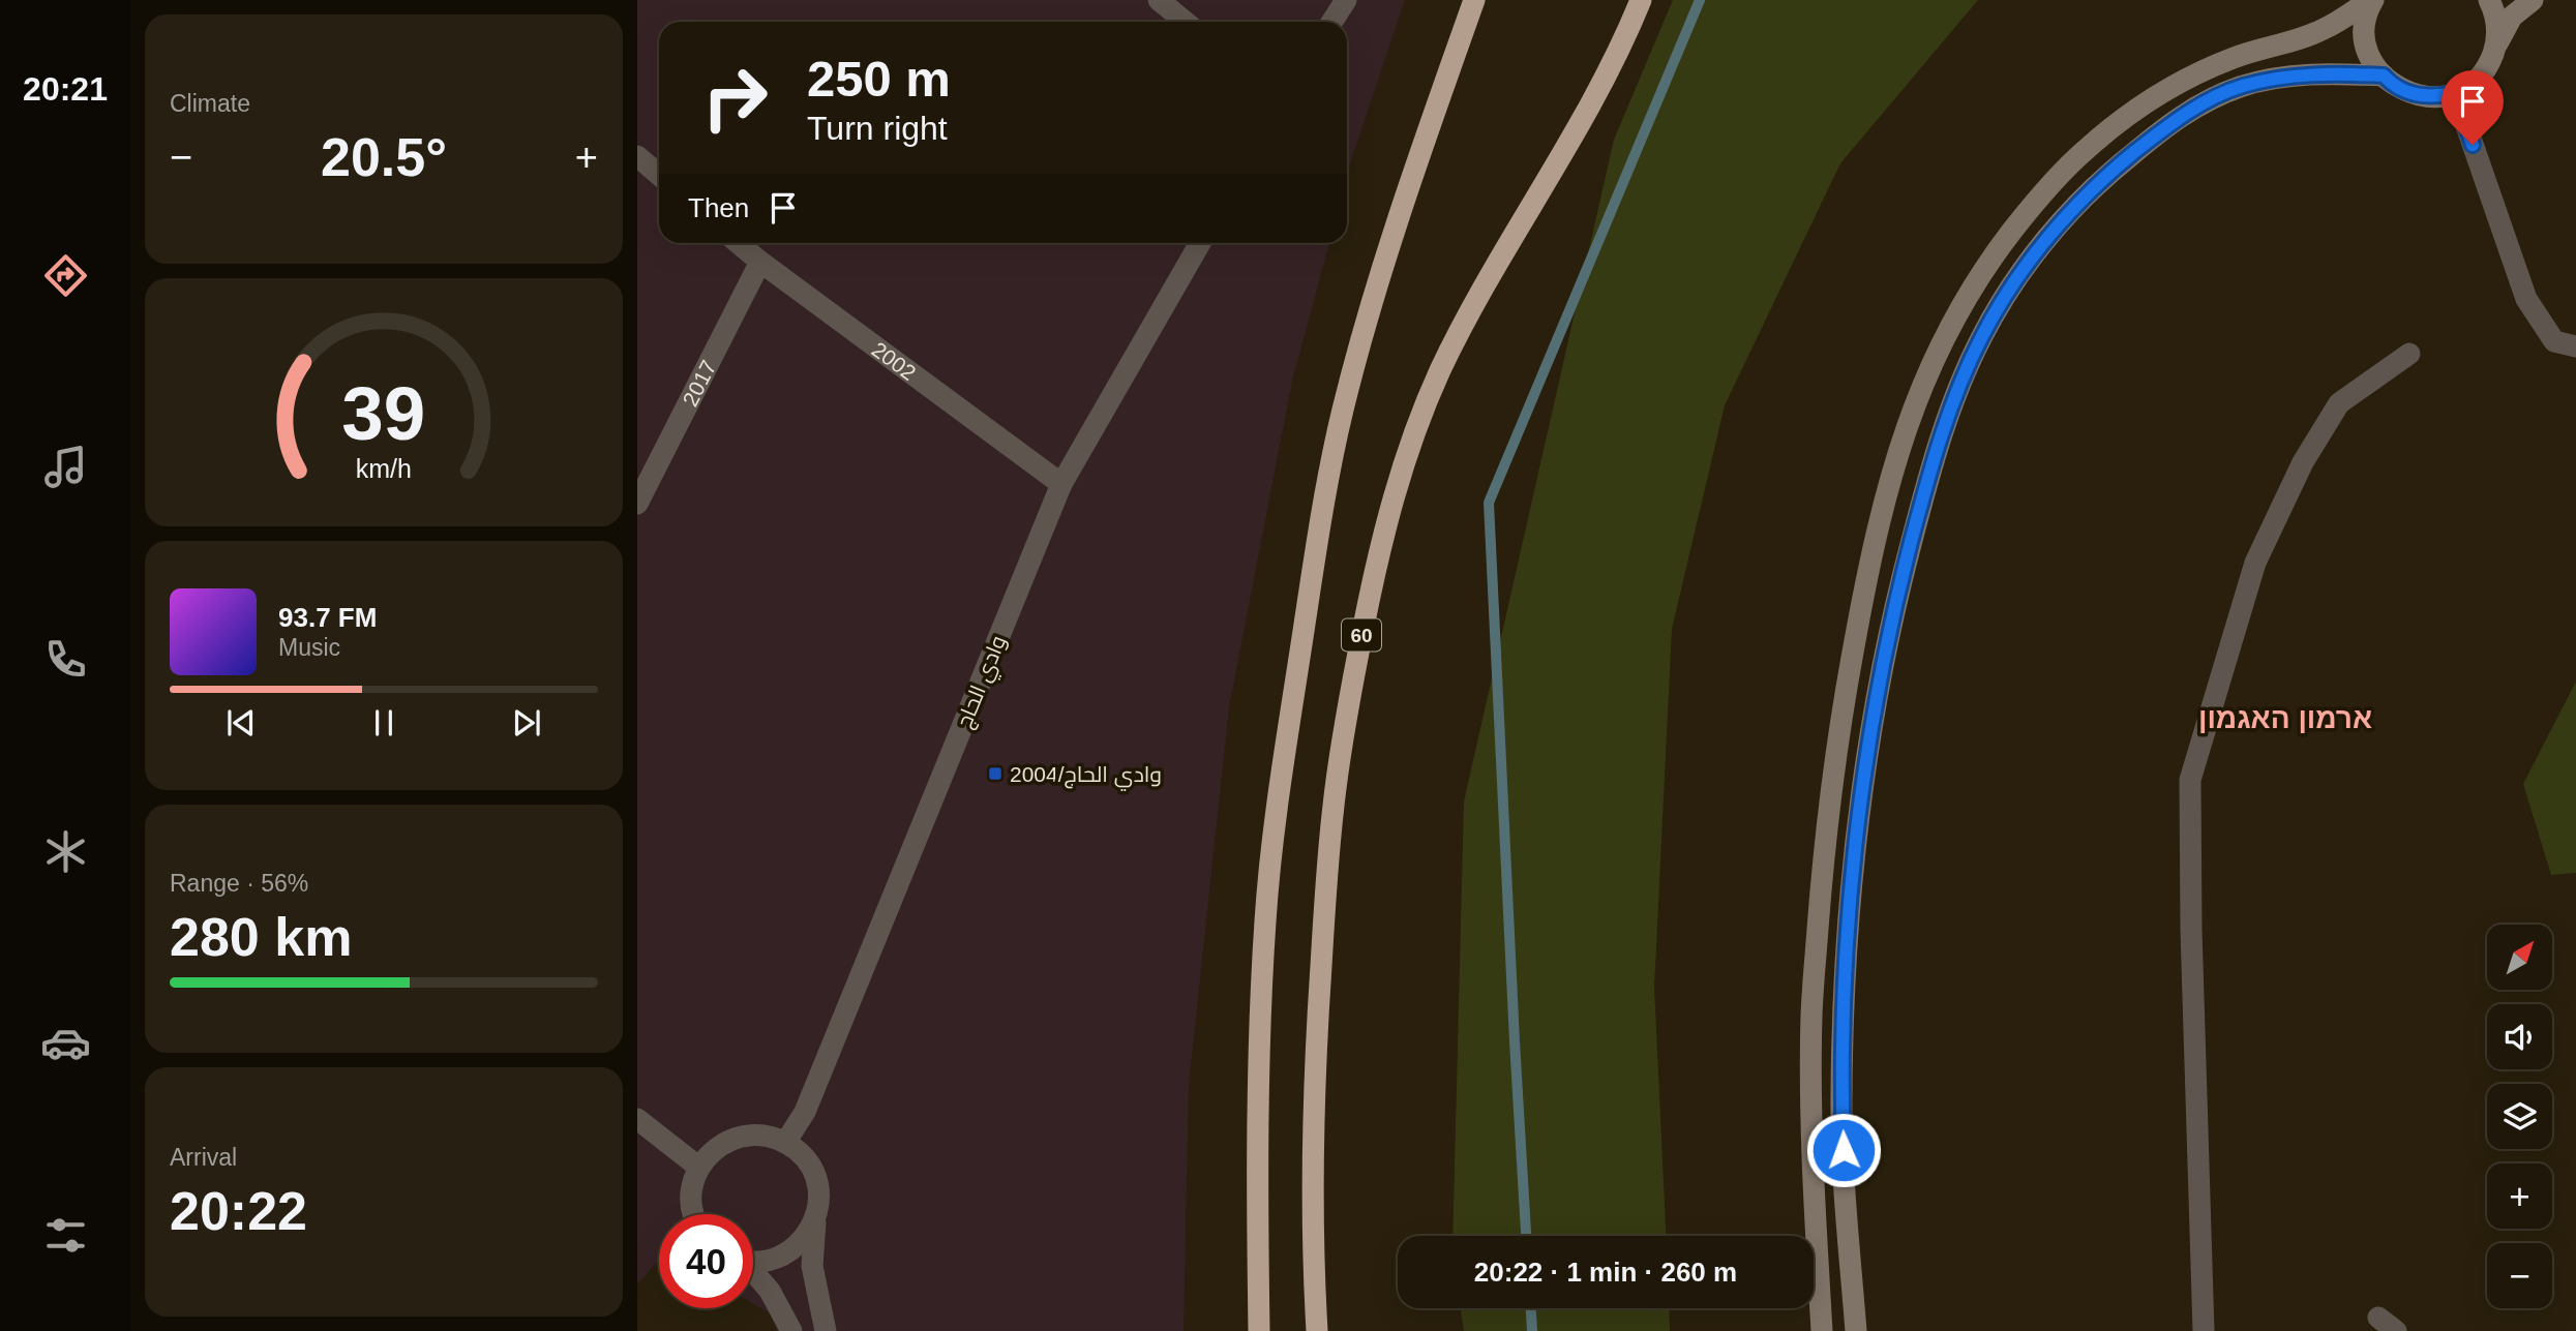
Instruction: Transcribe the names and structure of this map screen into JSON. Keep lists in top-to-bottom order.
{
  "streets": {
    "highway": ["60"],
    "street": ["2002", "2017", "وادي الحاج"]
  },
  "crossings": [
    ["2002", "2017"],
    ["2002", "وادي الحاج"]
  ],
  "districts": ["ארמון האגמון"],
  "places": {
    "transit": ["وادي الحاج/2004"]
  },
  "north": "top right",
  "page": {
    "tabs": "20:21",
    "tile": [
      "Climate",
      ["Range · 56%", "280 km"],
      ["Arrival", "20:22"]
    ],
    "turn": ["250 m", "Turn right"],
    "heat": ["−", "20.5°", "+"],
    "then": "Then",
    "song": ["93.7 FM", "Music"],
    "map_buttons": ["+", "−"],
    "limit": "40",
    "trip": "20:22 · 1 min · 260 m",
    "gauge": ["39", "km/h"]
  }
}
